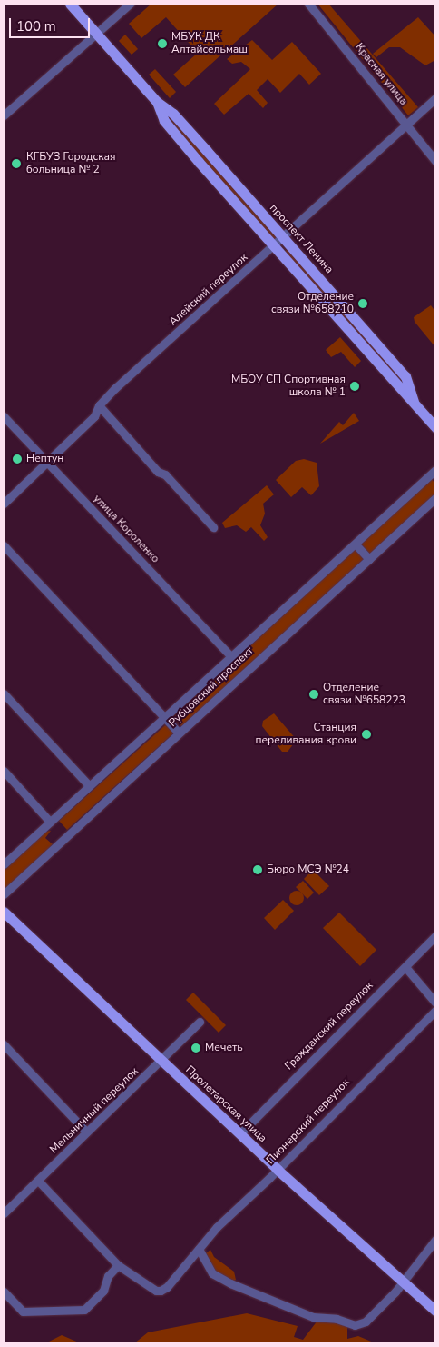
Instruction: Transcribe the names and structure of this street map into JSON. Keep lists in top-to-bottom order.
{
  "streets": {
    "main road": ["проспект Ленина", "Пролетарская улица"],
    "street": [
      "Красная улица",
      "Алейский переулок",
      "улица Короленко",
      "Рубцовский проспект",
      "Гражданский переулок",
      "Мельничный переулок",
      "Пионерский переулок"
    ]
  },
  "crossings": [
    ["Красная улица", "Алейский переулок"],
    ["проспект Ленина", "Алейский переулок"],
    ["Алейский переулок", "улица Короленко"],
    ["улица Короленко", "Рубцовский проспект"],
    ["Гражданский переулок", "Пролетарская улица"],
    ["Пролетарская улица", "Мельничный переулок"],
    ["Пролетарская улица", "Пионерский переулок"]
  ],
  "places": [
    "МБУК ДК Алтайсельмаш",
    "КГБУЗ Городская больница № 2",
    "Отделение связи №658210",
    "МБОУ СП Спортивная школа № 1",
    "Нептун",
    "Отделение связи №658223",
    "Станция переливания крови",
    "Бюро МСЭ №24",
    "Мечеть"
  ],
  "scale_bar": "100 m"
}
